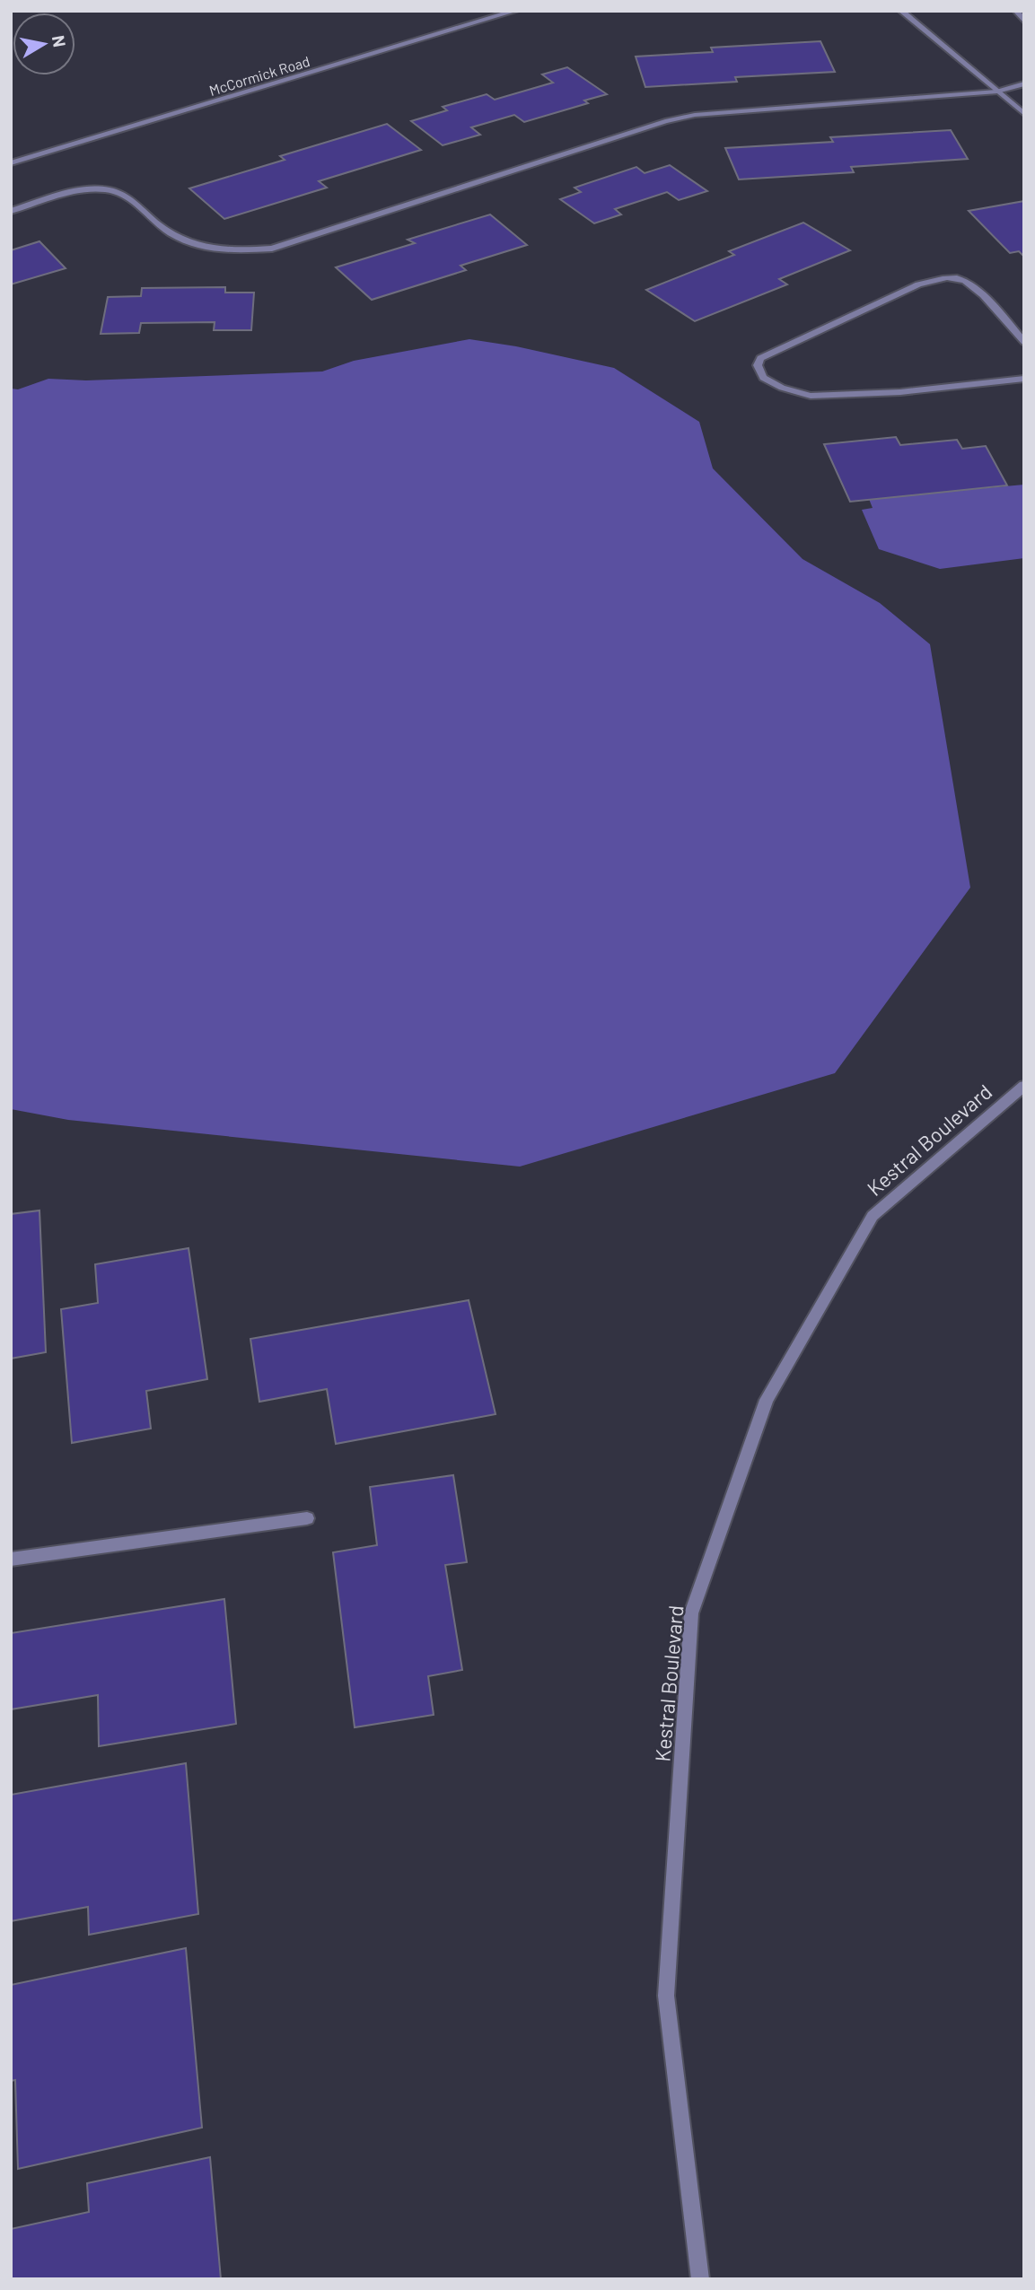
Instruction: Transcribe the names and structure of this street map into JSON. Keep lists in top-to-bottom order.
{
  "streets": {
    "street": ["McCormick Road", "Kestral Boulevard"]
  },
  "north": "right"
}
